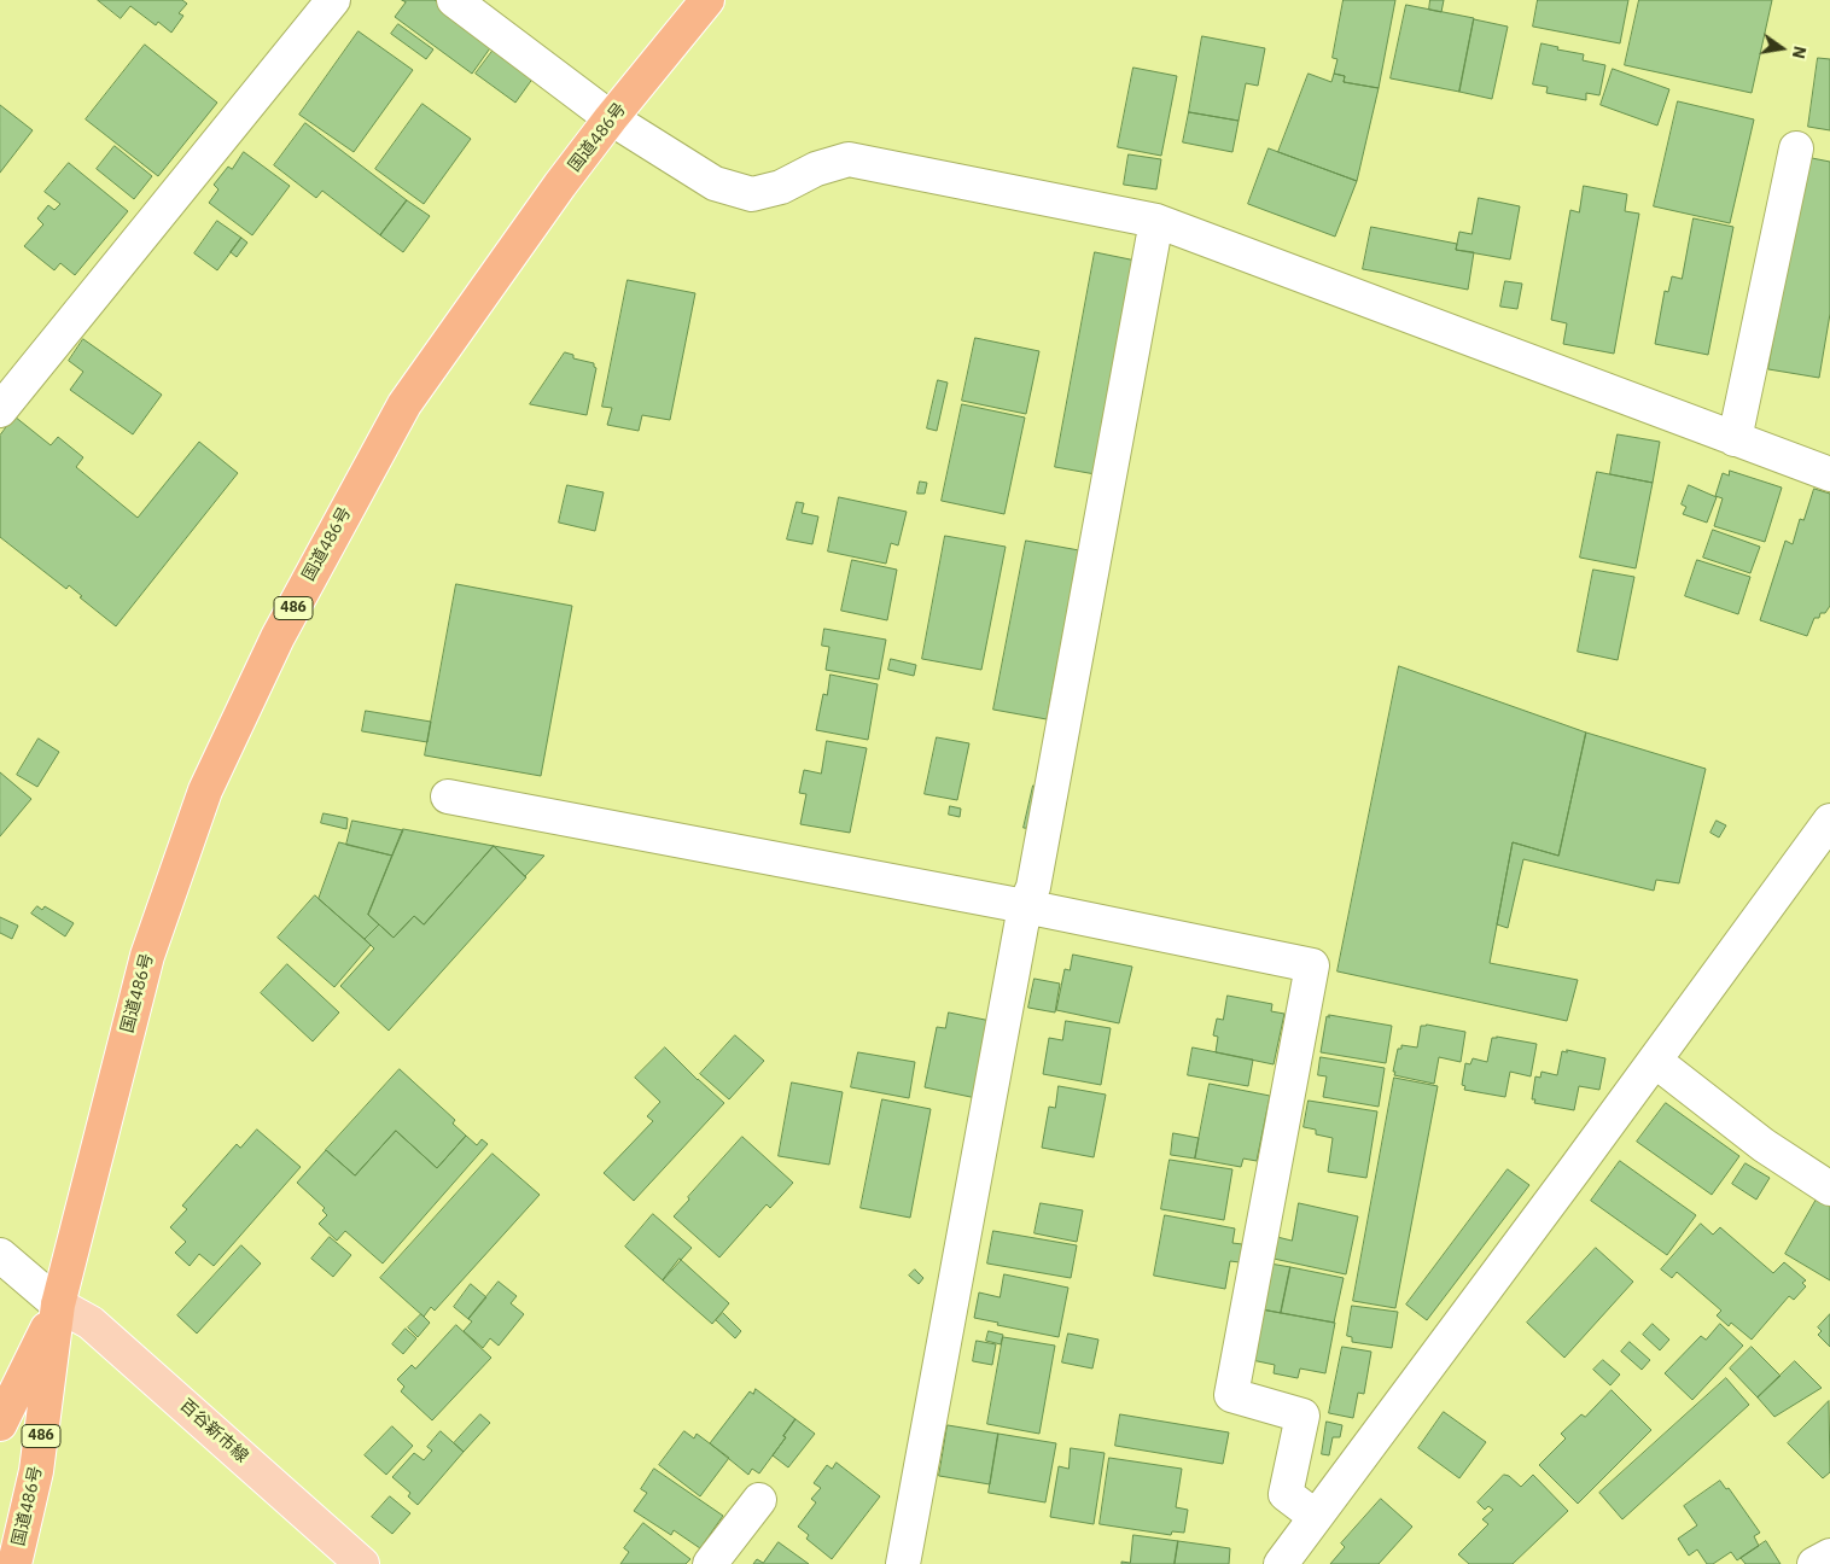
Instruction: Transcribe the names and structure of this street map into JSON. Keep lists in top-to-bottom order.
{
  "streets": {
    "highway": ["国道486号", "486"],
    "main road": ["百谷新市線"]
  },
  "crossings": [
    ["国道486号", "百谷新市線"]
  ],
  "north": "right"
}
